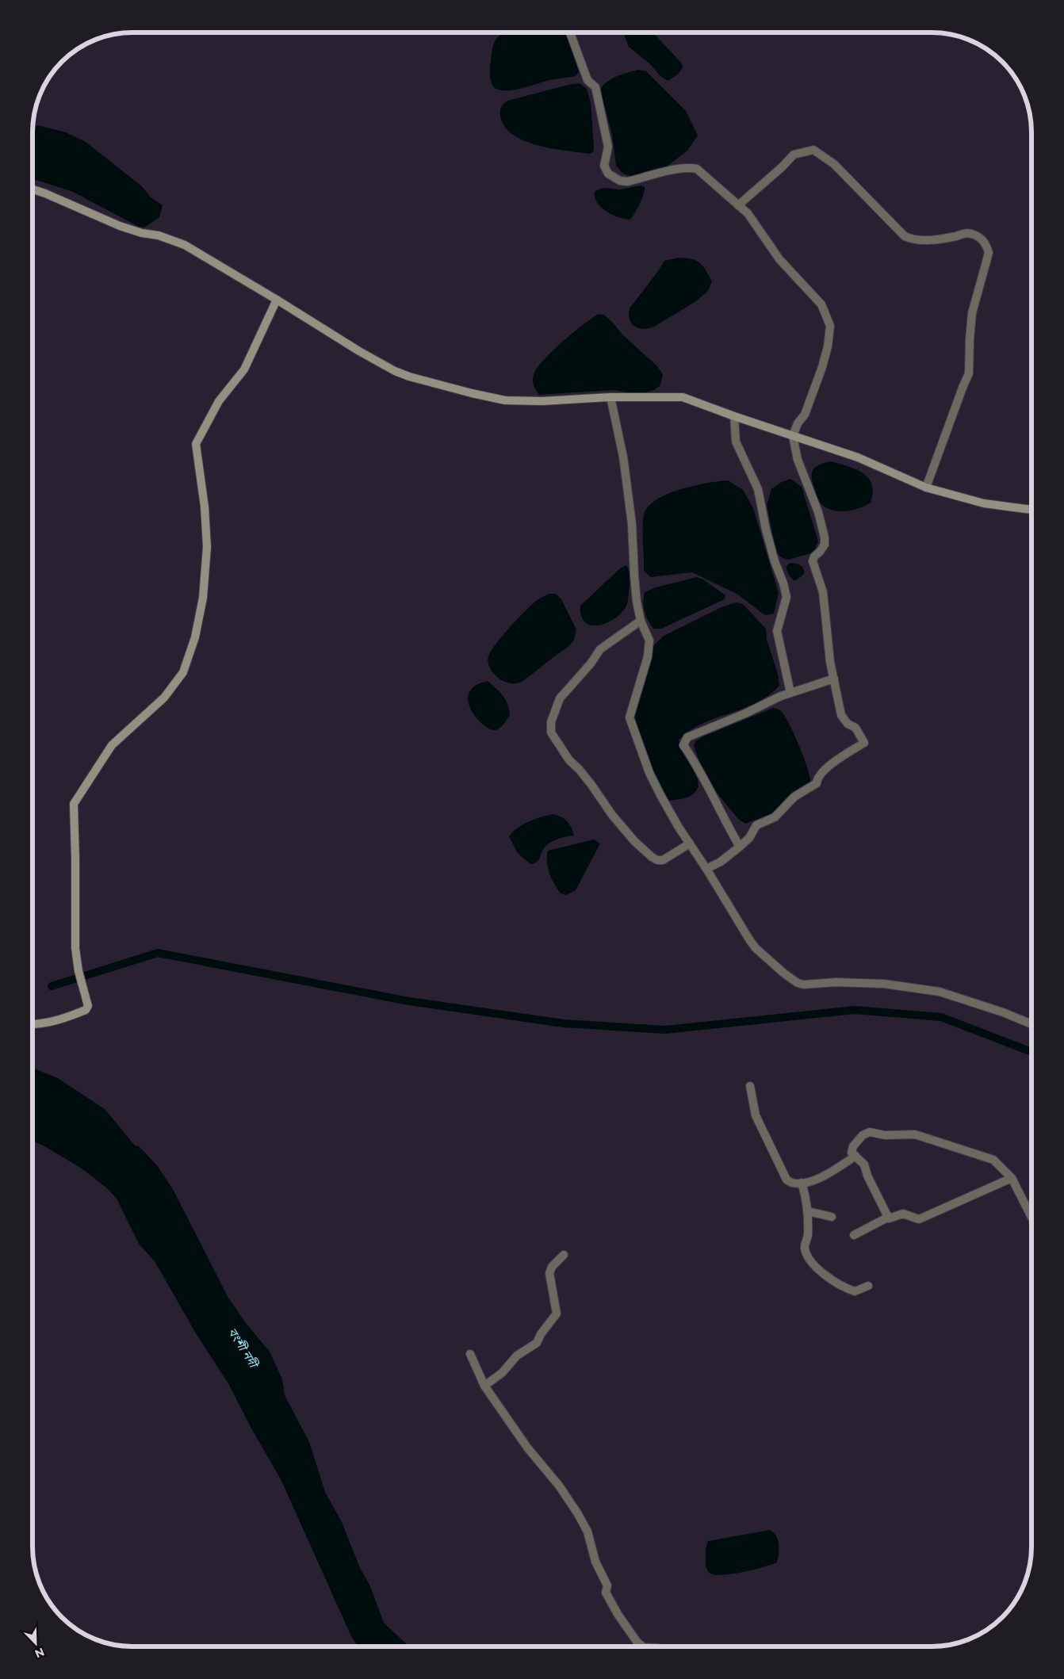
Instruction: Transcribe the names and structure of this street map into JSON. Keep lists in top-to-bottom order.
{
  "water": ["বংশী নদী"],
  "north": "bottom right"
}
